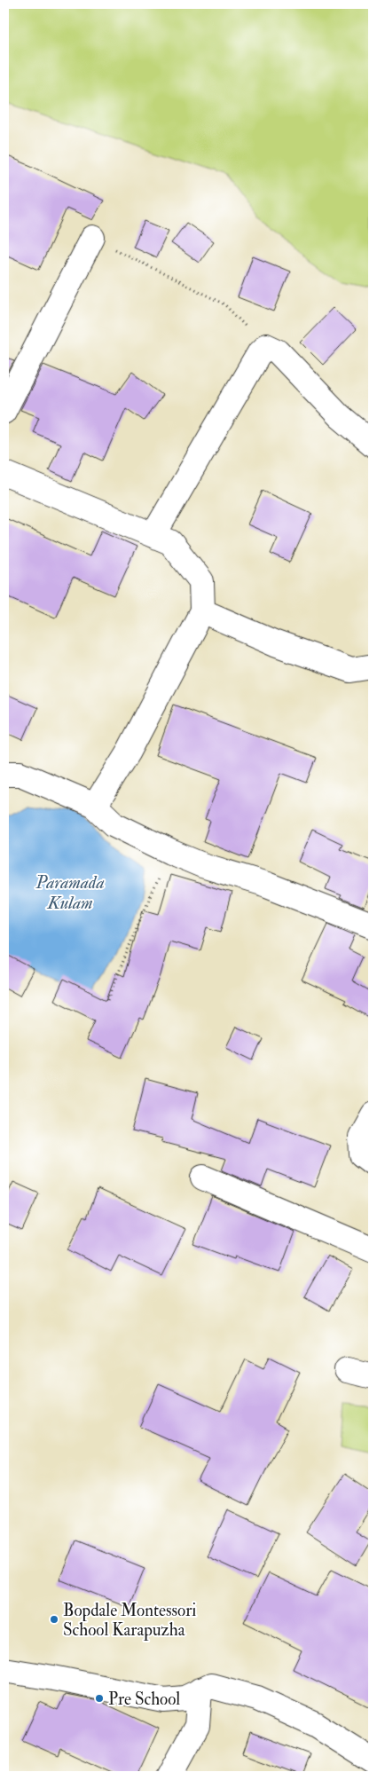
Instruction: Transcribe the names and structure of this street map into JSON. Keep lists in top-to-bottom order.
{
  "water": ["Paramada Kulam"],
  "places": ["Bopdale Montessori School Karapuzha", "Pre School"]
}
